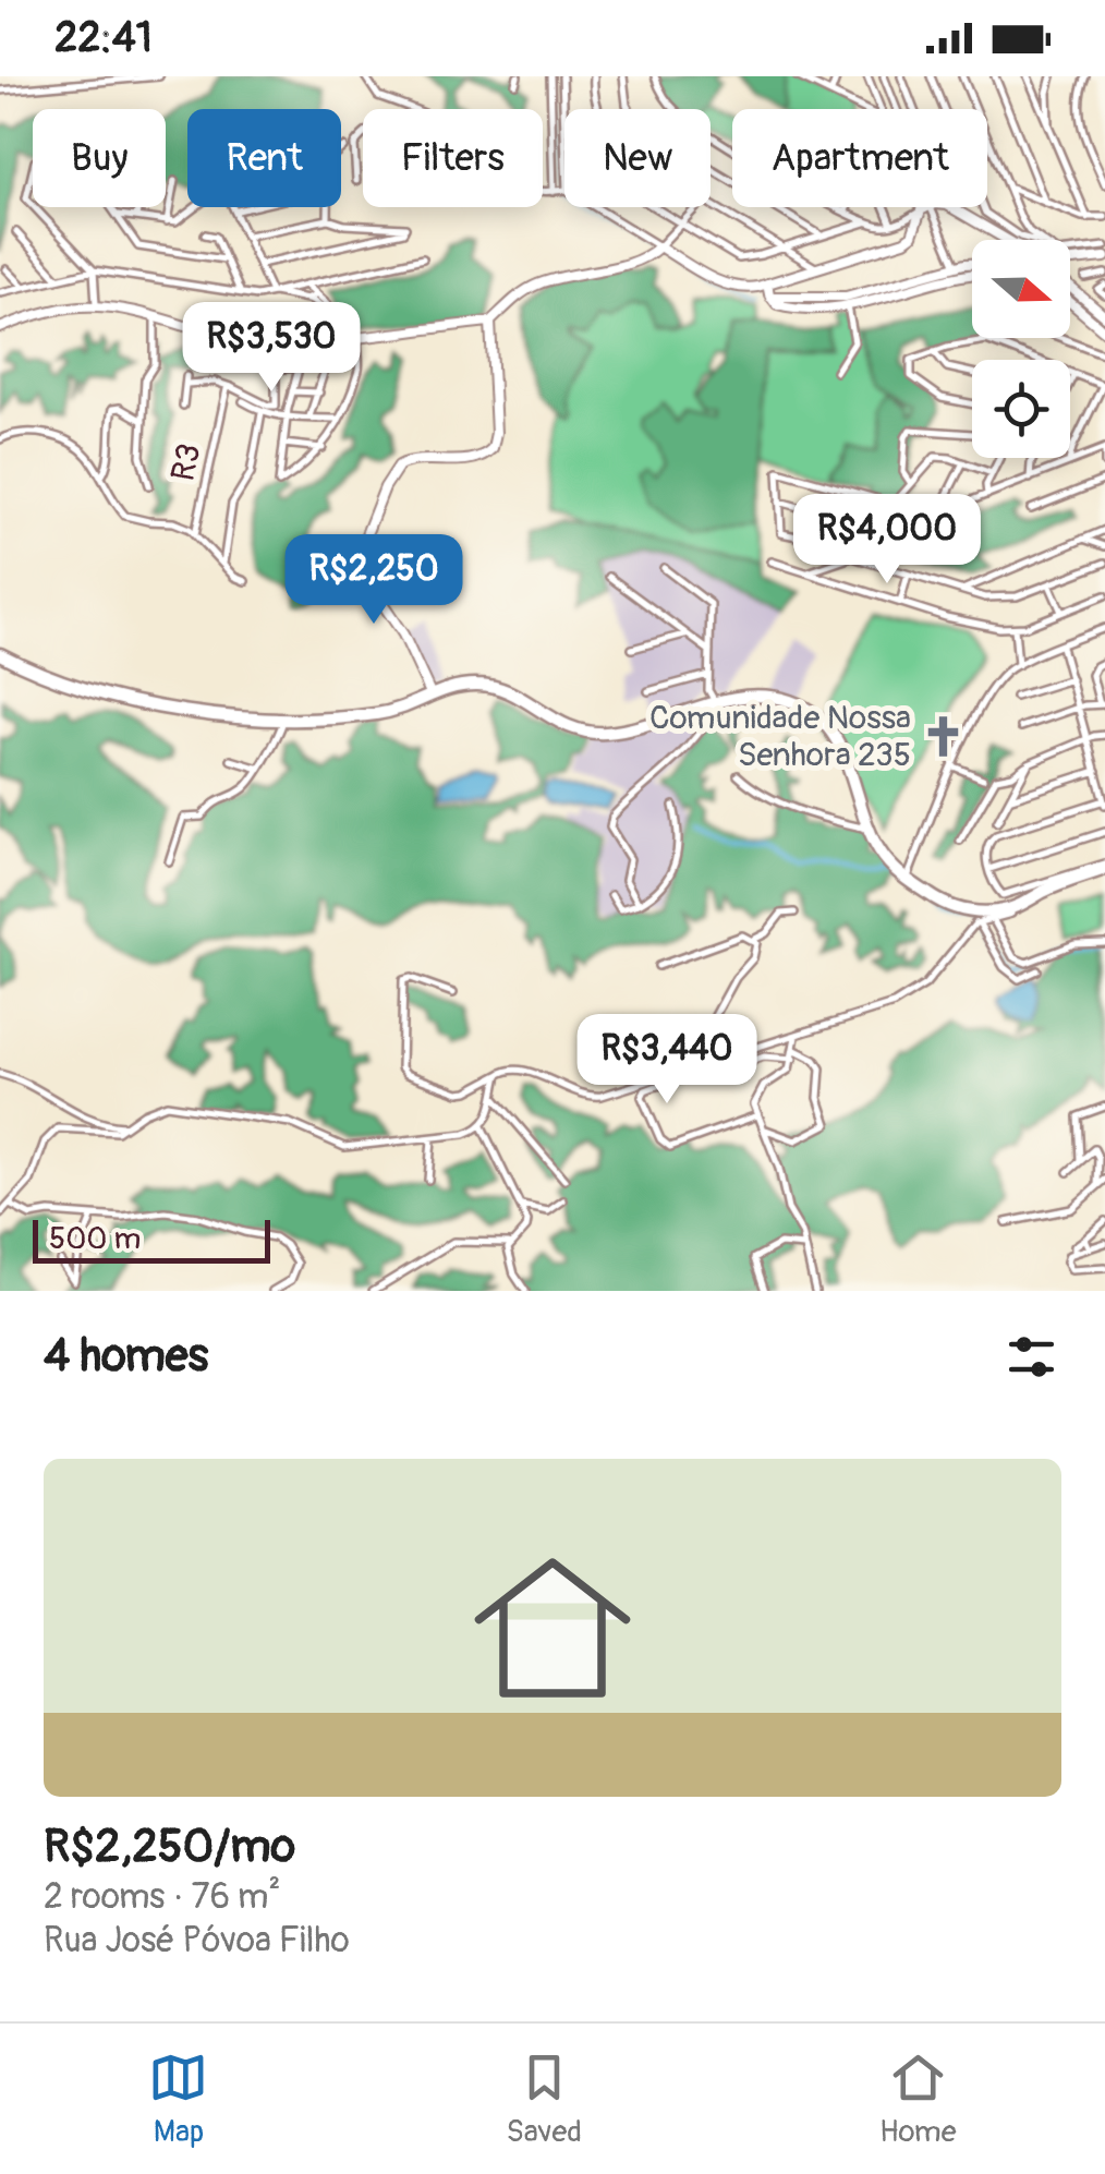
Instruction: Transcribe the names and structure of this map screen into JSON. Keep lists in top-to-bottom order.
{
  "streets": {
    "street": ["R3"]
  },
  "places": {
    "church": ["Comunidade Nossa Senhora 235"]
  },
  "scale_bar": "500 m",
  "north": "right",
  "page": {
    "status": "22:41",
    "chip": [
      "Buy",
      "Rent",
      "Filters",
      "New",
      "Apartment"
    ],
    "price": [
      "R$3,530",
      "R$4,000",
      "R$2,250",
      "R$3,440"
    ],
    "scale": "500 m",
    "heading": "4 homes",
    "list": [
      {
        "name": "R$2,250/mo",
        "note": "2 rooms · 76 m² · Rua José Póvoa Filho"
      }
    ],
    "tabs": ["Map", "Saved", "Home"]
  }
}
